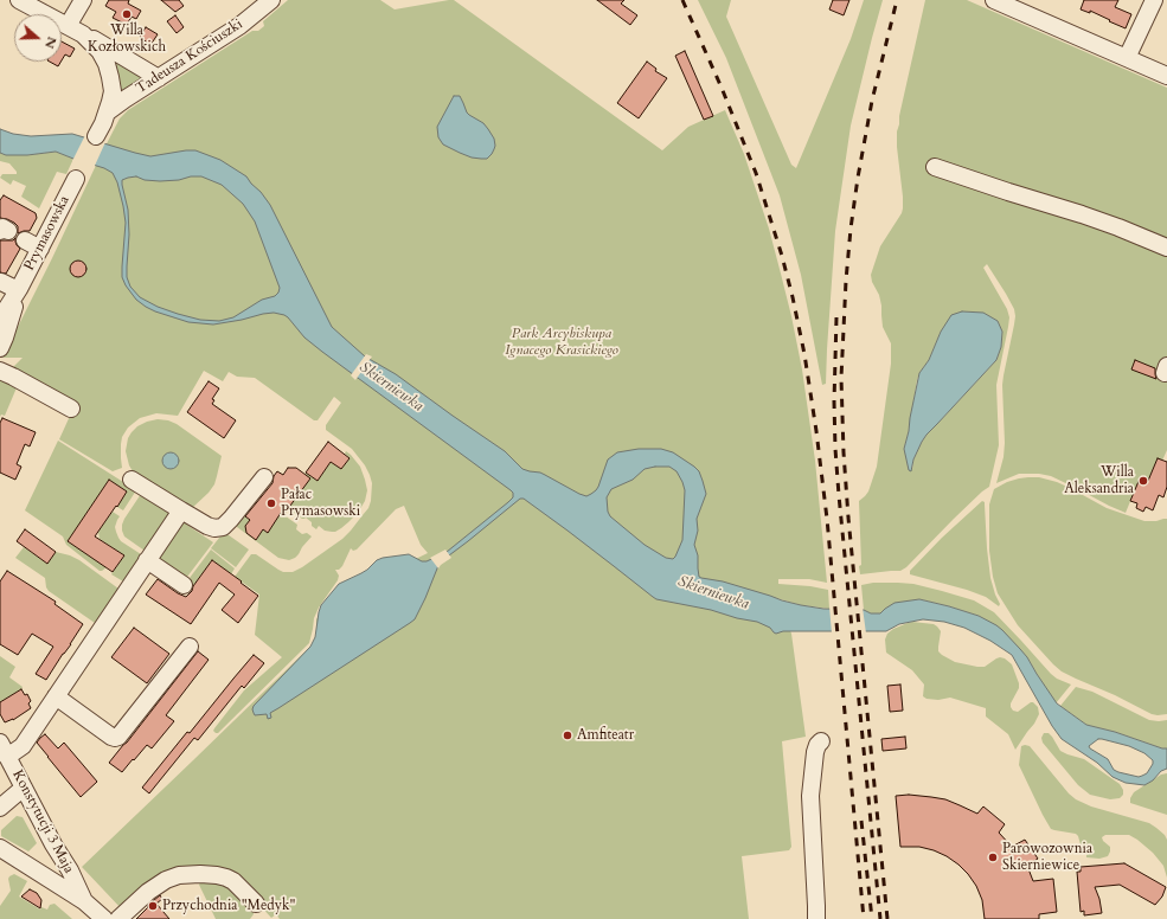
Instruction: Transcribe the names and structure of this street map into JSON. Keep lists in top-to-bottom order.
{
  "streets": {
    "street": ["Tadeusza Kościuszki", "Prymasowska", "Konstytucji 3 Maja"]
  },
  "water": ["Skierniewka"],
  "parks": ["Park Arcybiskupa Ignacego Krasickiego"],
  "places": [
    "Willa Kozłowskich",
    "Willa Aleksandria",
    "Pałac Prymasowski",
    "Amfiteatr",
    "Parowozownia Skierniewice",
    "Przychodnia \"Medyk\""
  ],
  "north": "right"
}
